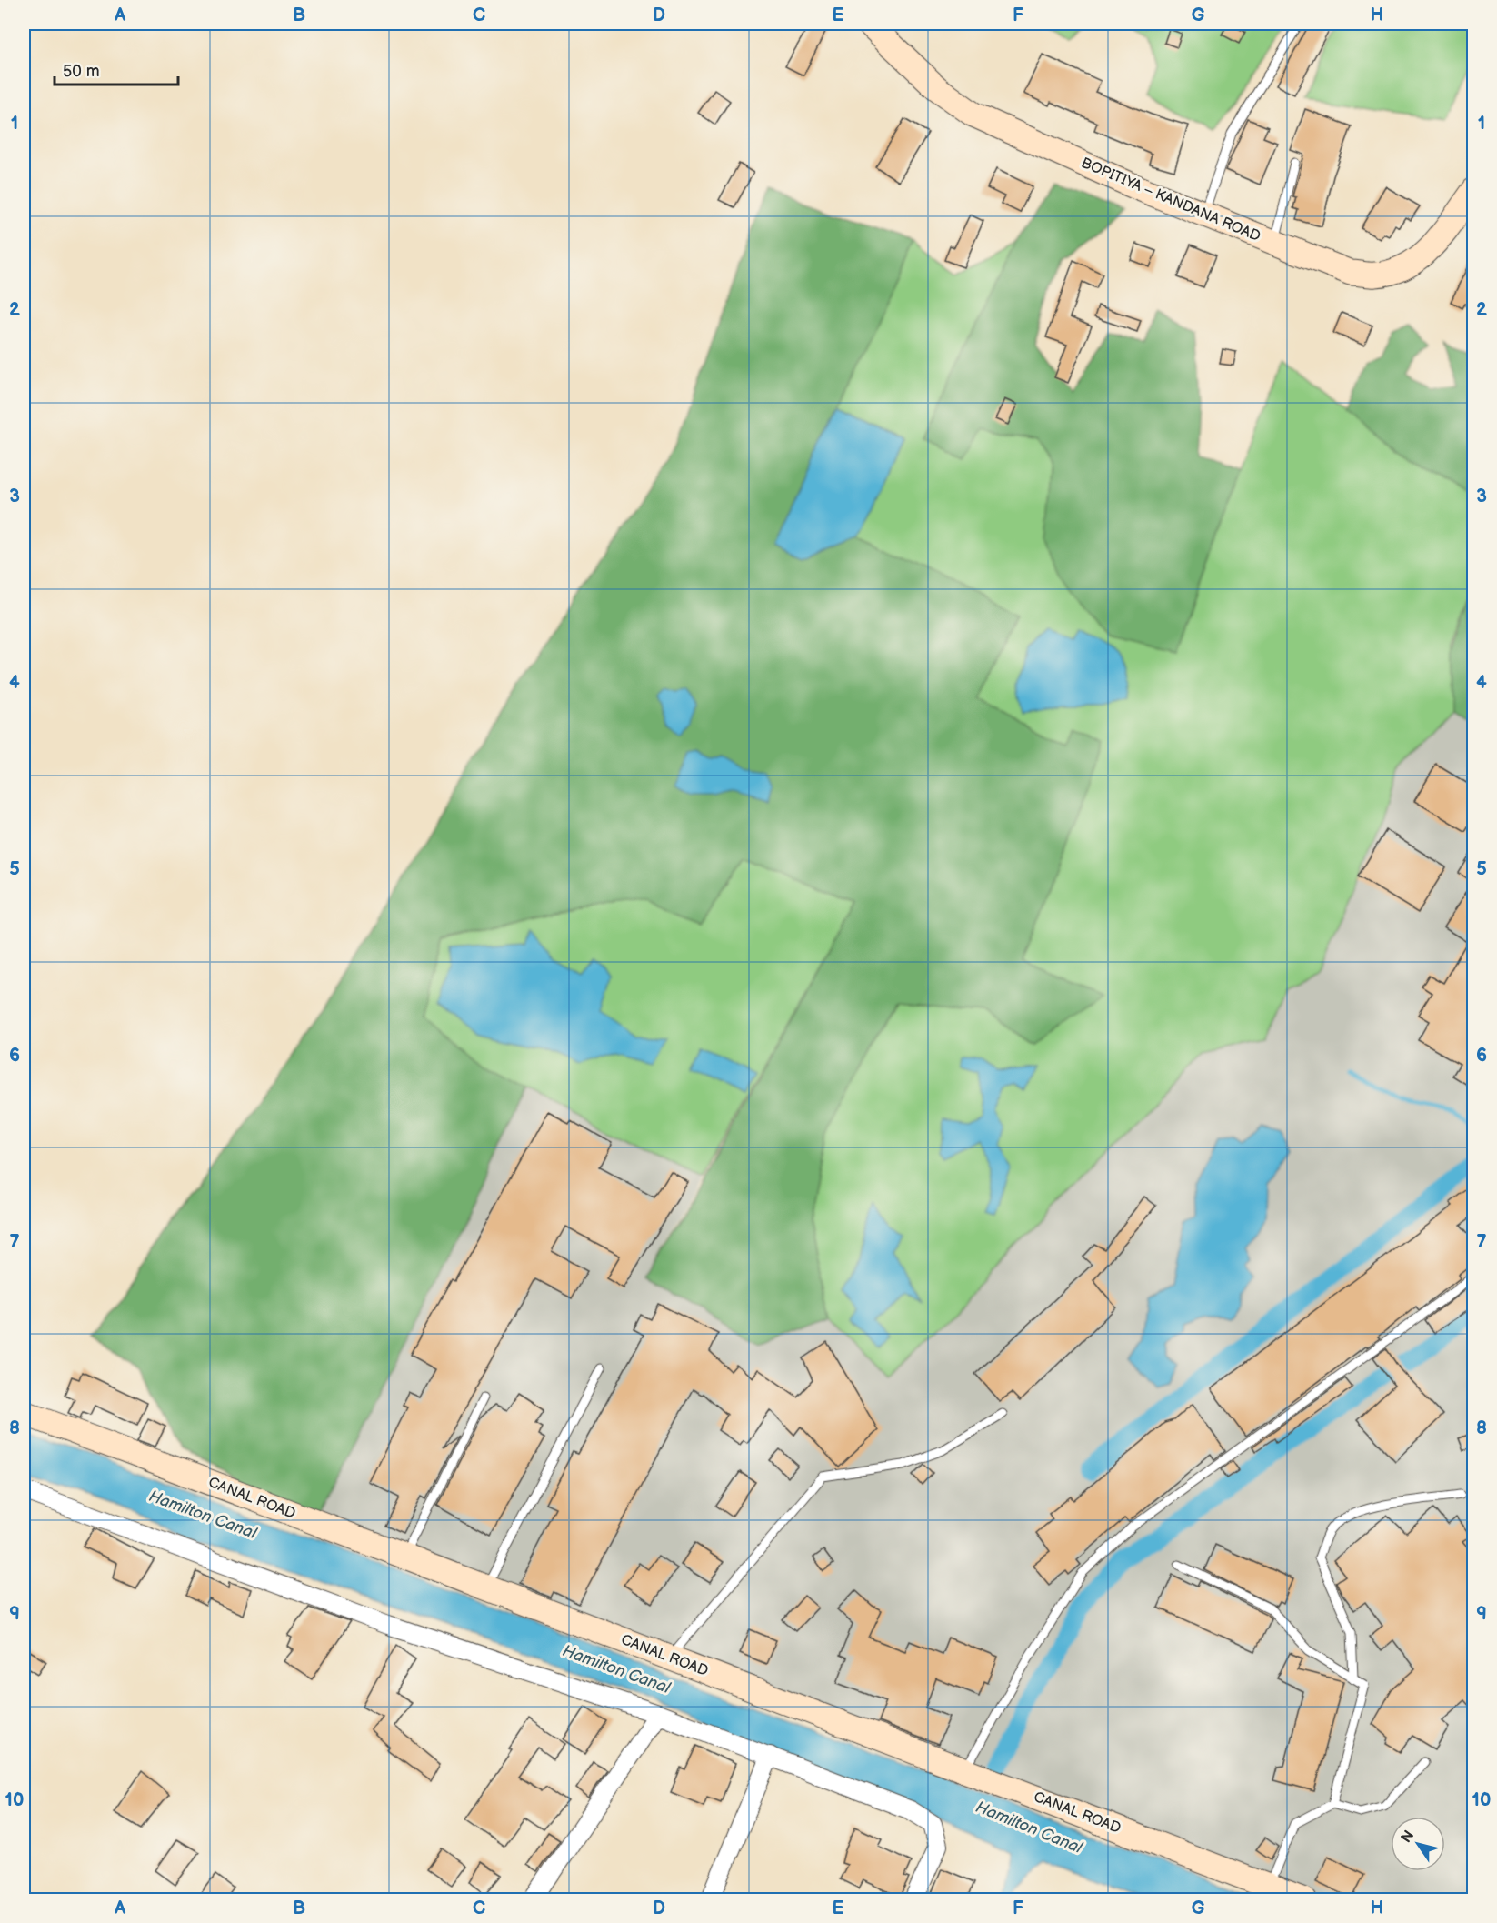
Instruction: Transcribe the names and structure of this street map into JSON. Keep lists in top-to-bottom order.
{
  "streets": {
    "main road": ["BOPITIYA – KANDANA ROAD", "CANAL ROAD"]
  },
  "water": ["Hamilton Canal"],
  "scale_bar": "50 m",
  "north": "top left",
  "grid": {
    "columns": [
      "A",
      "B",
      "C",
      "D",
      "E",
      "F",
      "G",
      "H"
    ],
    "rows": [
      "1",
      "2",
      "3",
      "4",
      "5",
      "6",
      "7",
      "8",
      "9",
      "10"
    ]
  }
}
